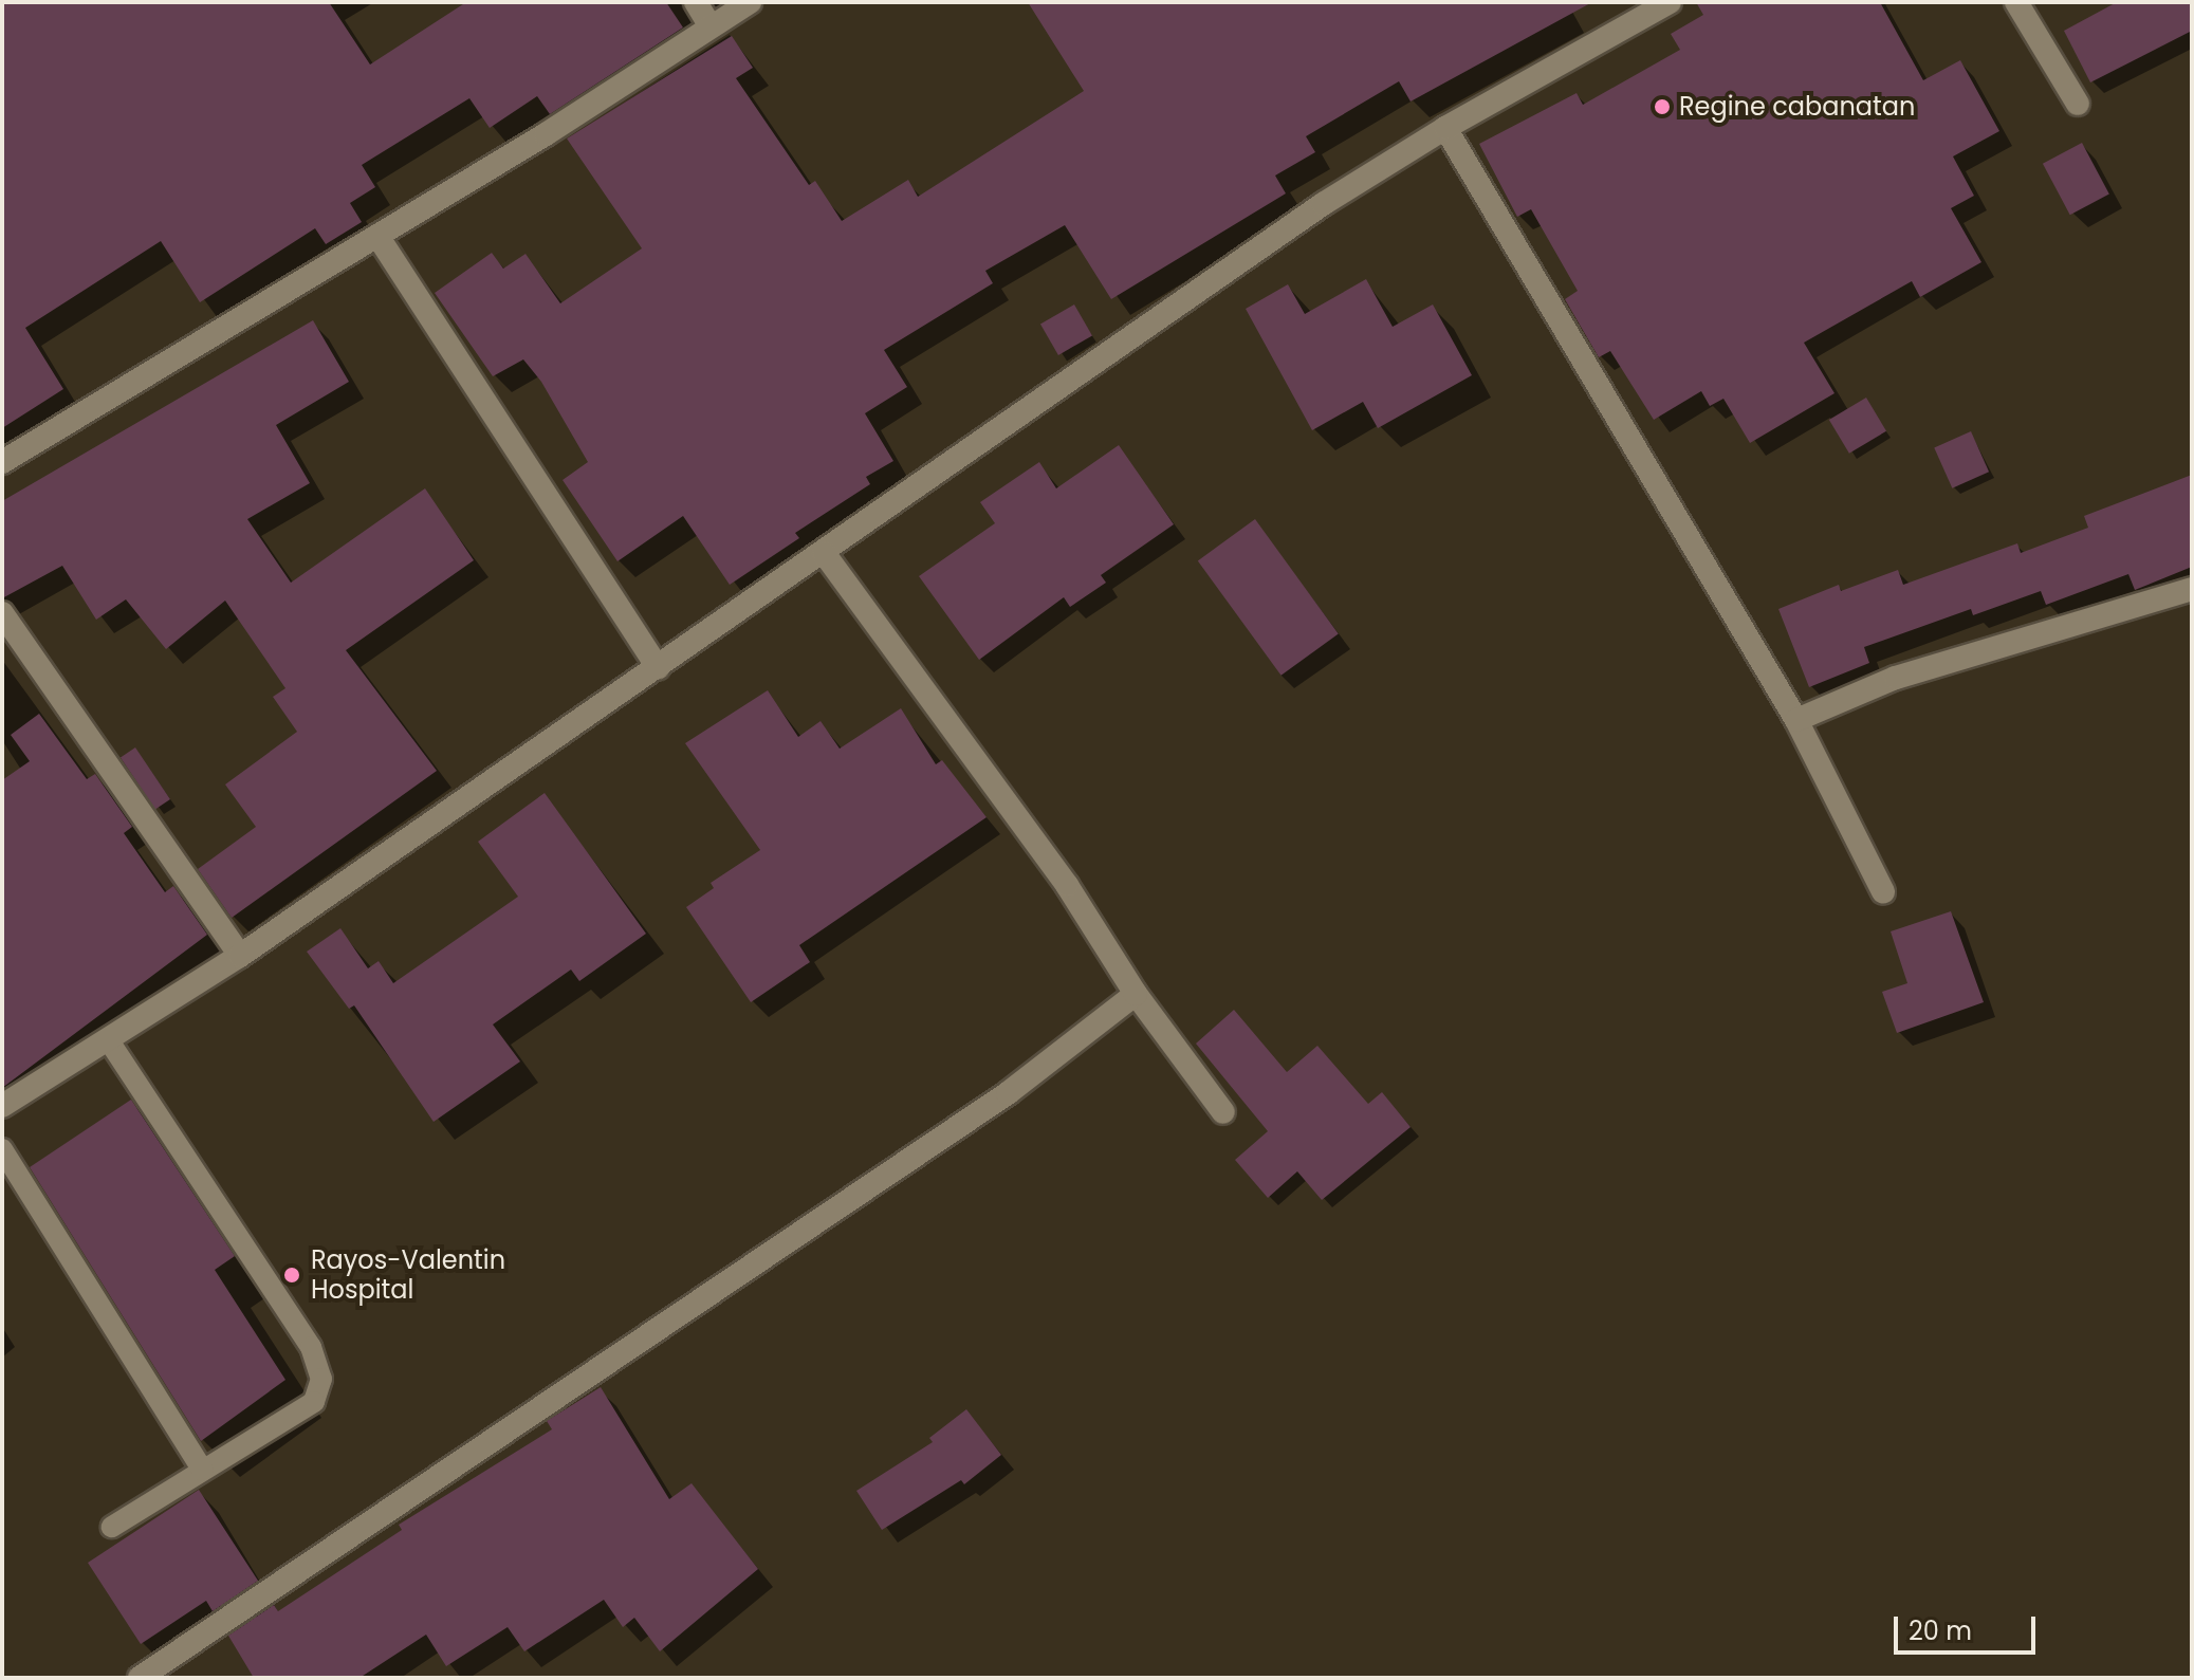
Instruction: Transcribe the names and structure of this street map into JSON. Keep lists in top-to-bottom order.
{
  "places": ["Regine cabanatan", "Rayos-Valentin Hospital"],
  "scale_bar": "20 m"
}
